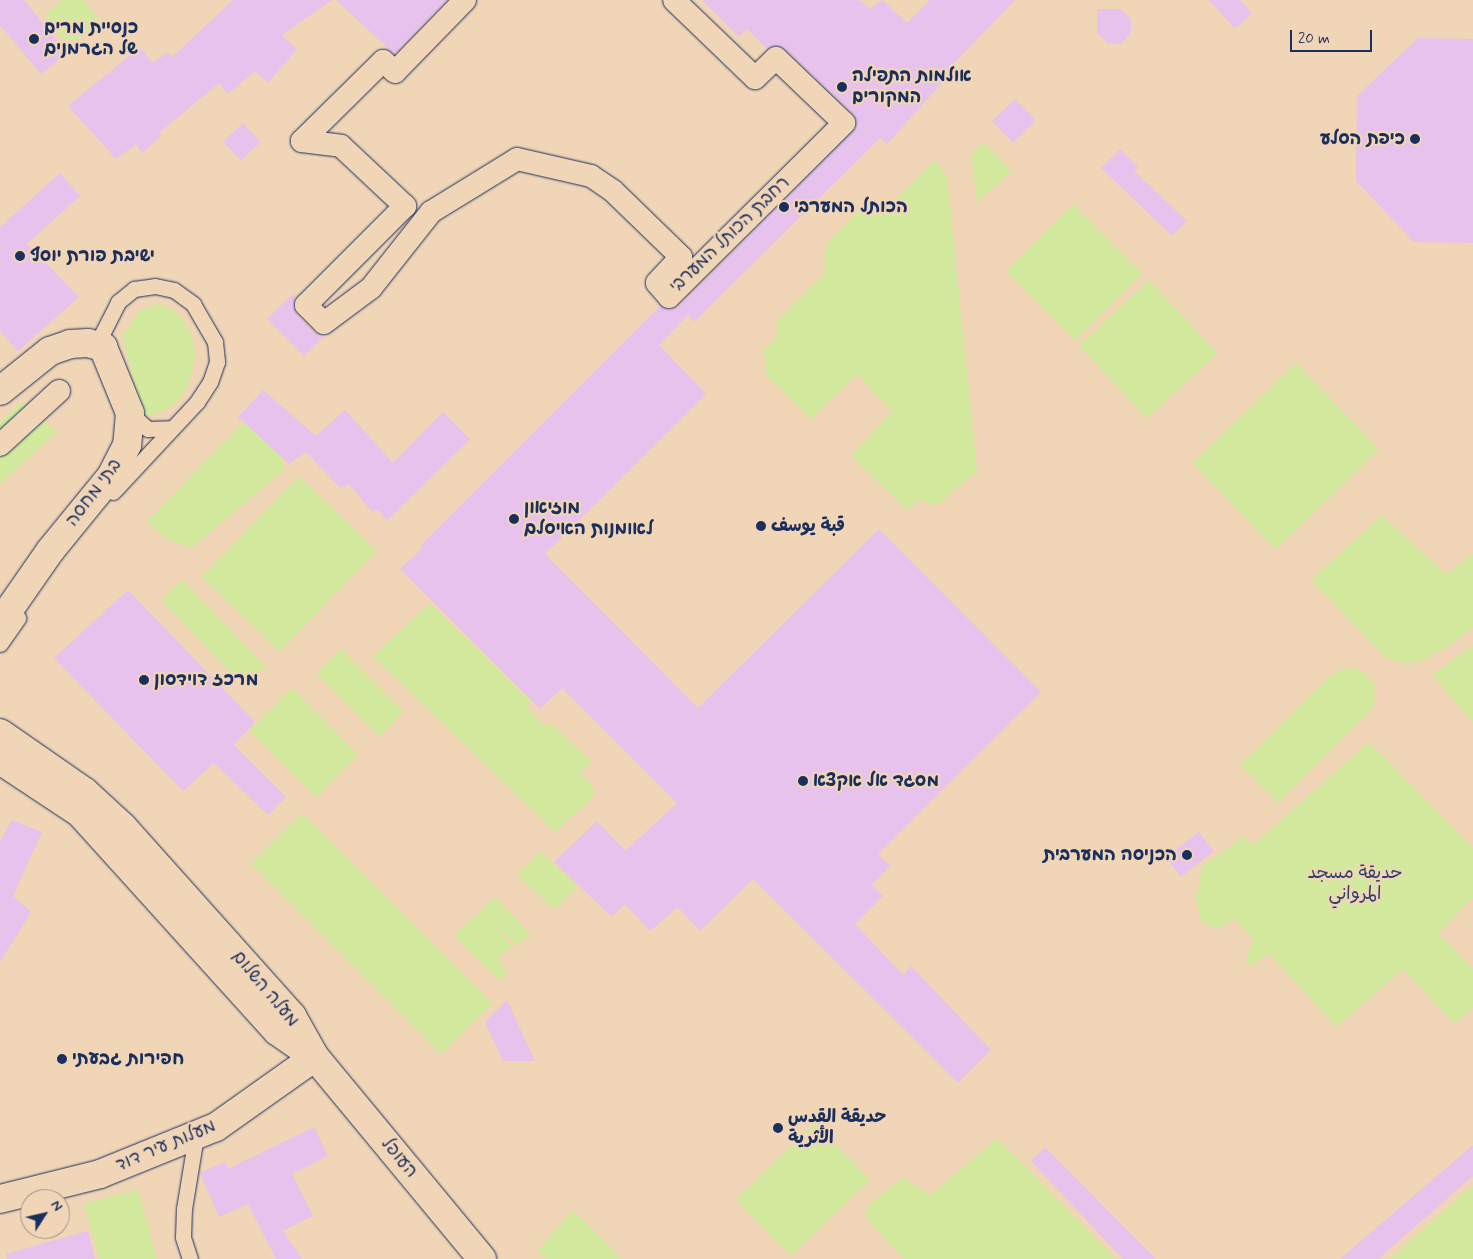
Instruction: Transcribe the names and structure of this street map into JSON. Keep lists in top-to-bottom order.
{
  "streets": {
    "street": [
      "רחבת הכותל המערבי",
      "בתי מחסה",
      "מעלה השלום",
      "מעלות עיר דוד",
      "העופל"
    ]
  },
  "crossings": [
    ["מעלה השלום", "מעלות עיר דוד"],
    ["מעלה השלום", "העופל"],
    ["מעלות עיר דוד", "העופל"]
  ],
  "parks": ["حديقة مسجد المرواني"],
  "places": [
    "כנסיית מרים של הגרמנים",
    "אולמות התפילה המקורים",
    "כיפת הסלע",
    "הכותל המערבי",
    "ישיבת פורת יוסף",
    "מוזיאון לאומנות האיסלם",
    "قبة يوسف",
    "מרכז דוידסון",
    "מסגד אל אקצא",
    "הכניסה המערבית",
    "חפירות גבעתי",
    "حديقة القدس الأثرية"
  ],
  "scale_bar": "20 m",
  "north": "top right"
}
